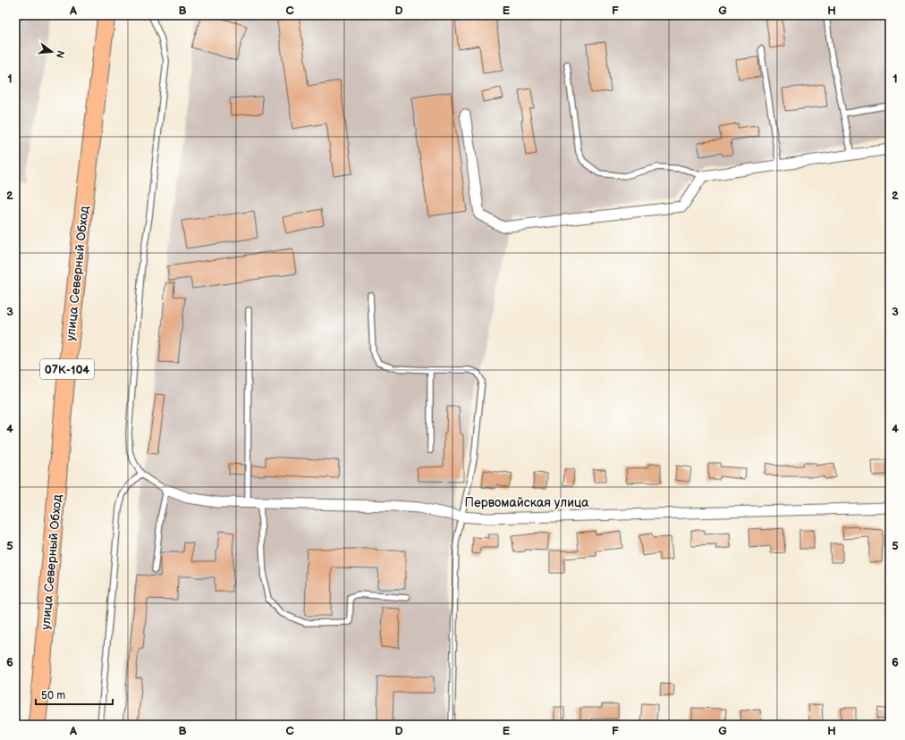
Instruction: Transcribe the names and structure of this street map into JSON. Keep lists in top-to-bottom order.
{
  "streets": {
    "highway": ["улица Северный Обход", "07К-104"],
    "street": ["Первомайская улица"]
  },
  "scale_bar": "50 m",
  "north": "right",
  "grid": {
    "columns": [
      "A",
      "B",
      "C",
      "D",
      "E",
      "F",
      "G",
      "H"
    ],
    "rows": [
      "1",
      "2",
      "3",
      "4",
      "5",
      "6"
    ]
  }
}
